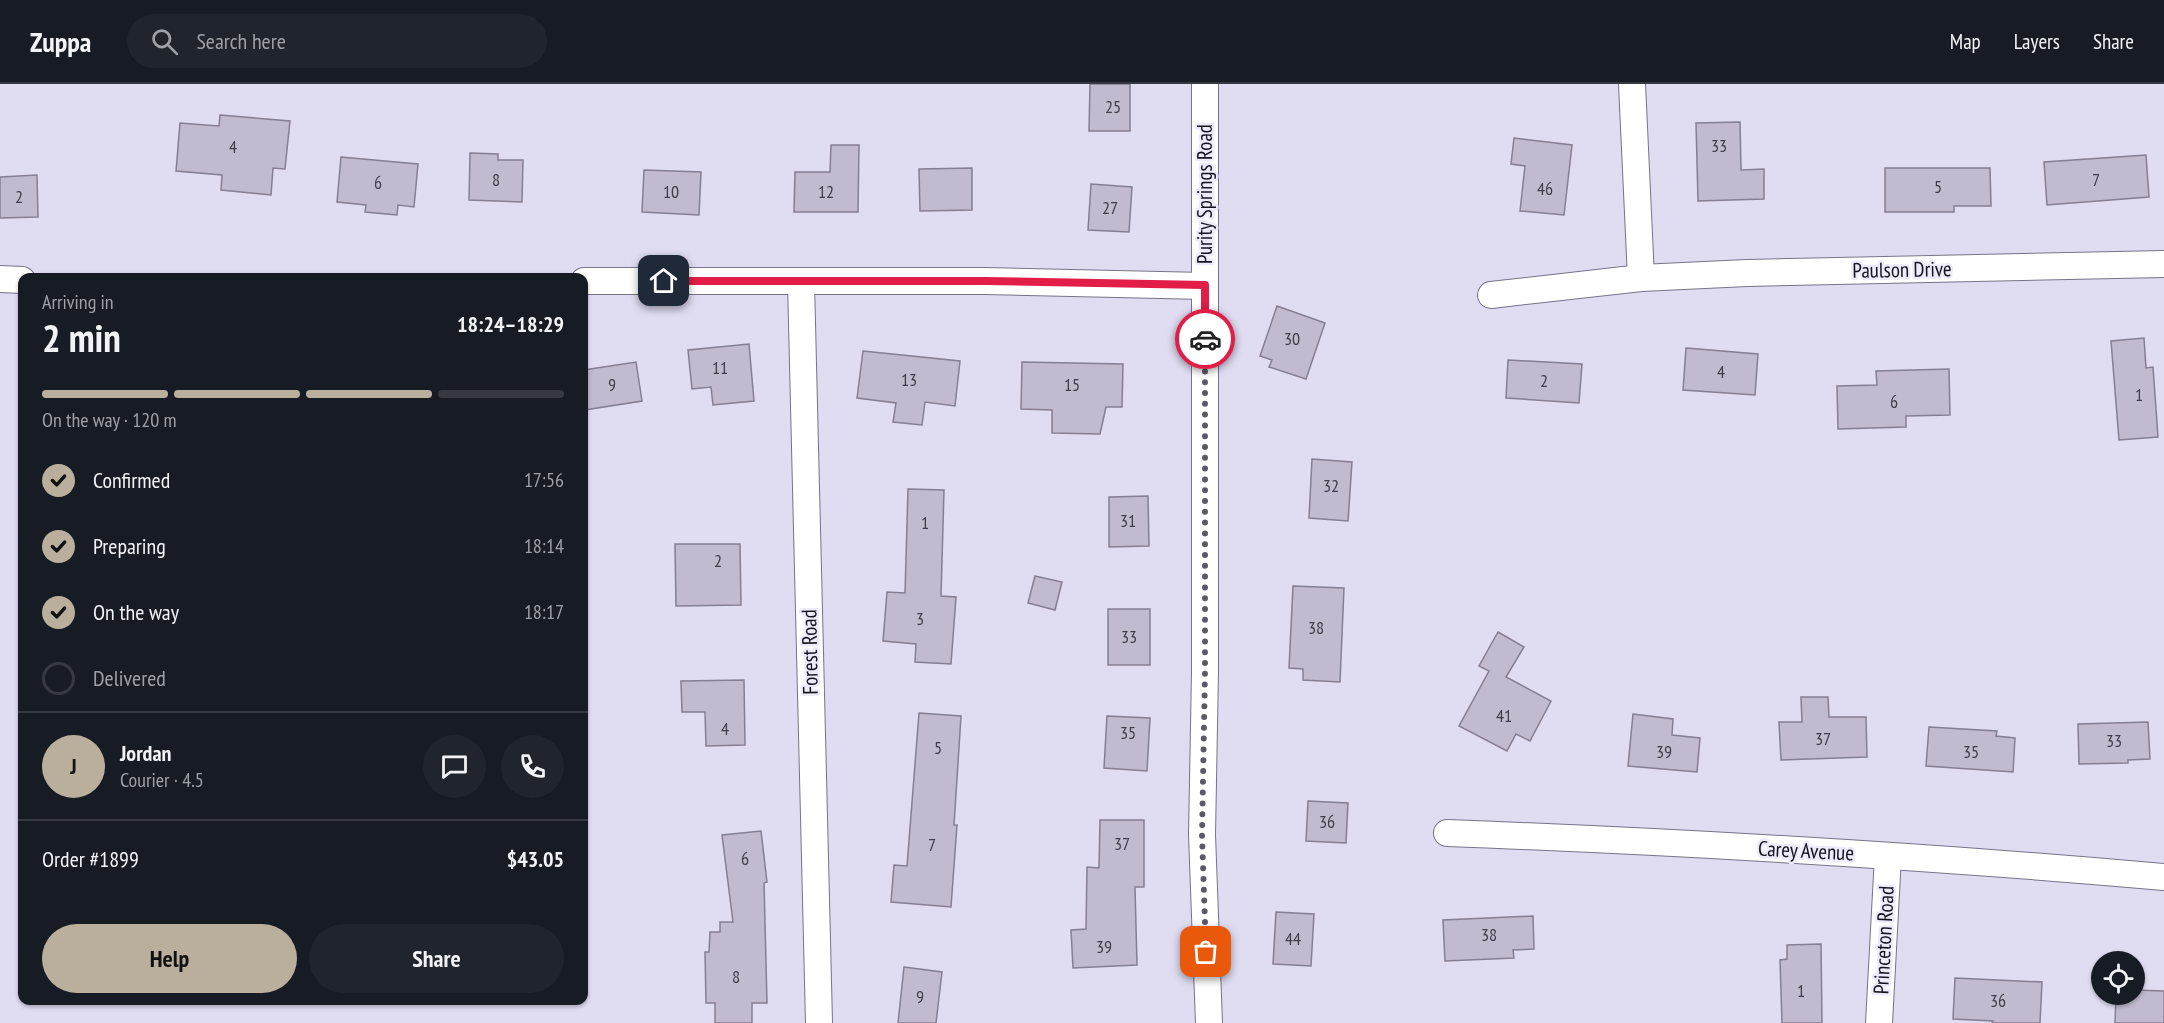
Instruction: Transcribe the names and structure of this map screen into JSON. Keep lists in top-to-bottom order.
{
  "streets": {
    "street": [
      "Purity Springs Road",
      "Paulson Drive",
      "Forest Road",
      "Carey Avenue",
      "Princeton Road"
    ]
  },
  "crossings": [
    ["Carey Avenue", "Princeton Road"]
  ],
  "house_numbers": [
    "25",
    "33",
    "4",
    "8",
    "7",
    "6",
    "5",
    "46",
    "10",
    "12",
    "2",
    "27",
    "30",
    "11",
    "4",
    "13",
    "2",
    "9",
    "15",
    "1",
    "6",
    "32",
    "31",
    "1",
    "2",
    "3",
    "38",
    "33",
    "41",
    "4",
    "35",
    "37",
    "33",
    "5",
    "39",
    "35",
    "36",
    "37",
    "7",
    "6",
    "38",
    "44",
    "39",
    "8",
    "1",
    "9",
    "36"
  ],
  "page": {
    "header": "Zuppa",
    "search": "Search here",
    "nav": ["Map", "Layers", "Share"],
    "heading": ["2 min", "Arriving in", "18:24–18:29"],
    "panel": [
      "Jordan",
      "Courier · 4.5",
      "Order #1899",
      "$43.05"
    ],
    "bar": "On the way · 120 m",
    "list": [
      ["Confirmed", "17:56"],
      ["Preparing", "18:14"],
      ["On the way", "18:17"],
      "Delivered"
    ],
    "round": "J",
    "buttons": ["Help", "Share"]
  }
}
